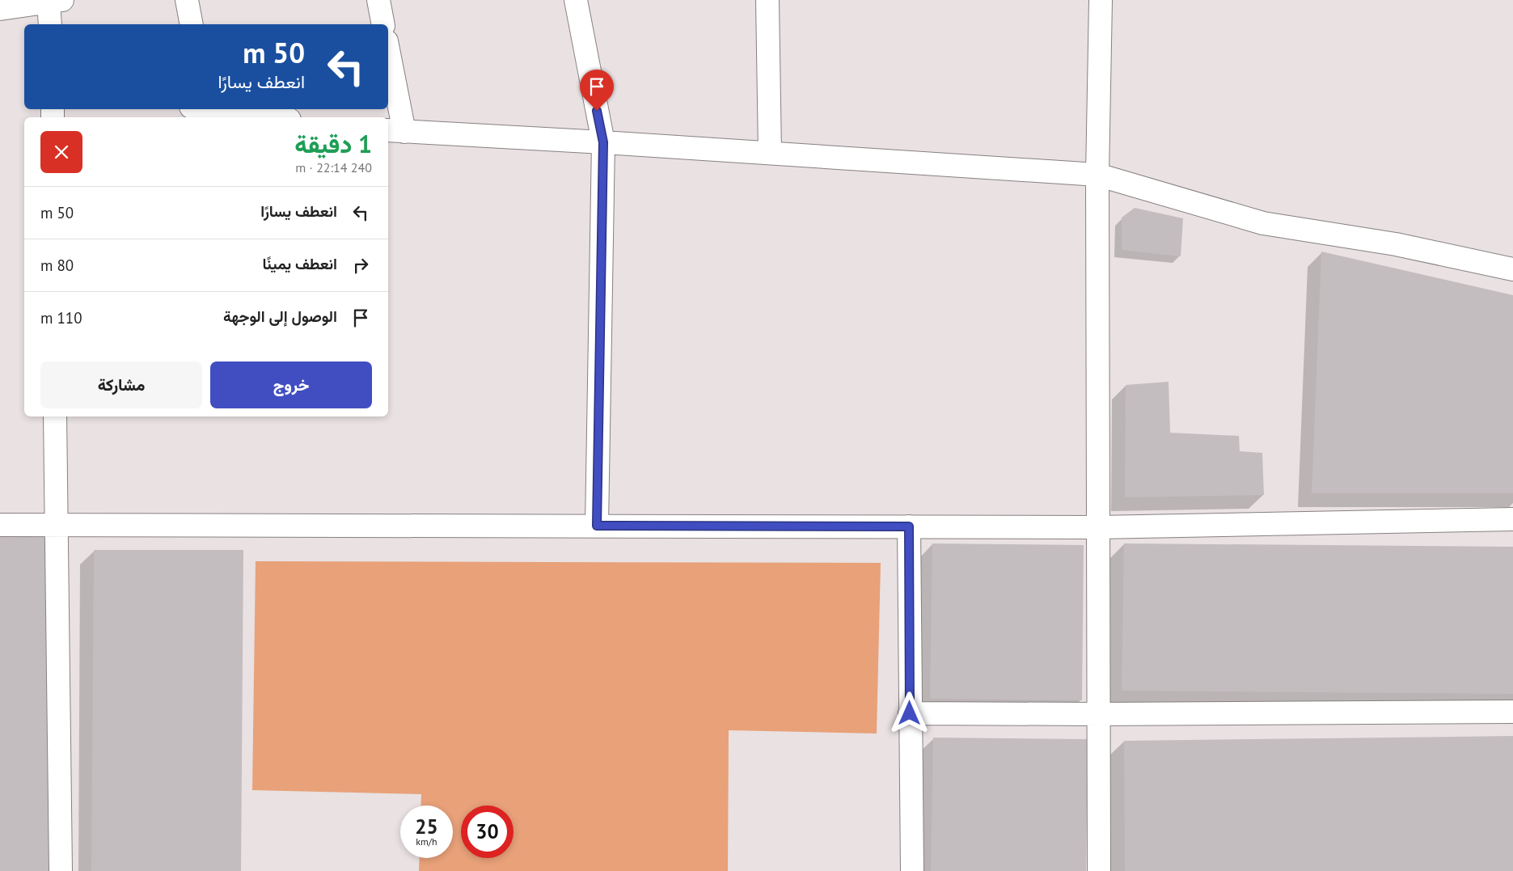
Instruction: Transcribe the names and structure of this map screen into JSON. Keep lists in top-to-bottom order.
{
  "page": {
    "turn": ["50 m", "انعطف يسارًا"],
    "heading": ["1 دقيقة", "240 m · 22:14"],
    "list": [
      {
        "name": "انعطف يسارًا",
        "value": "50 m"
      },
      {
        "name": "انعطف يمينًا",
        "value": "80 m"
      },
      {
        "name": "الوصول إلى الوجهة",
        "value": "110 m"
      }
    ],
    "buttons": ["خروج", "مشاركة"],
    "speed": "25 km/h",
    "limit": "30"
  }
}
